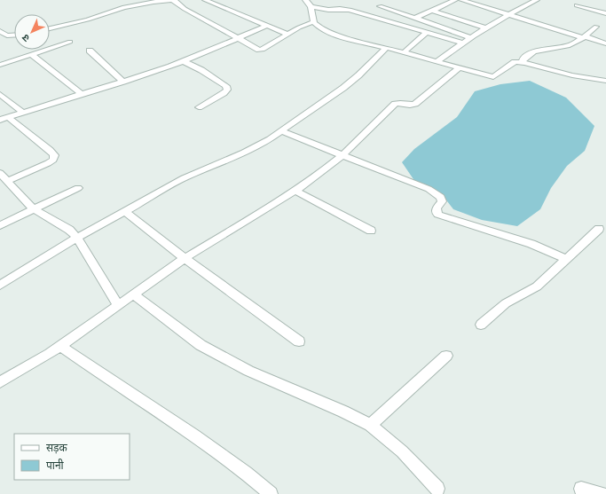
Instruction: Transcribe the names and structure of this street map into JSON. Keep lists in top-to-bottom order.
{
  "legend": ["सड़क", "पानी"],
  "north": "bottom left"
}
